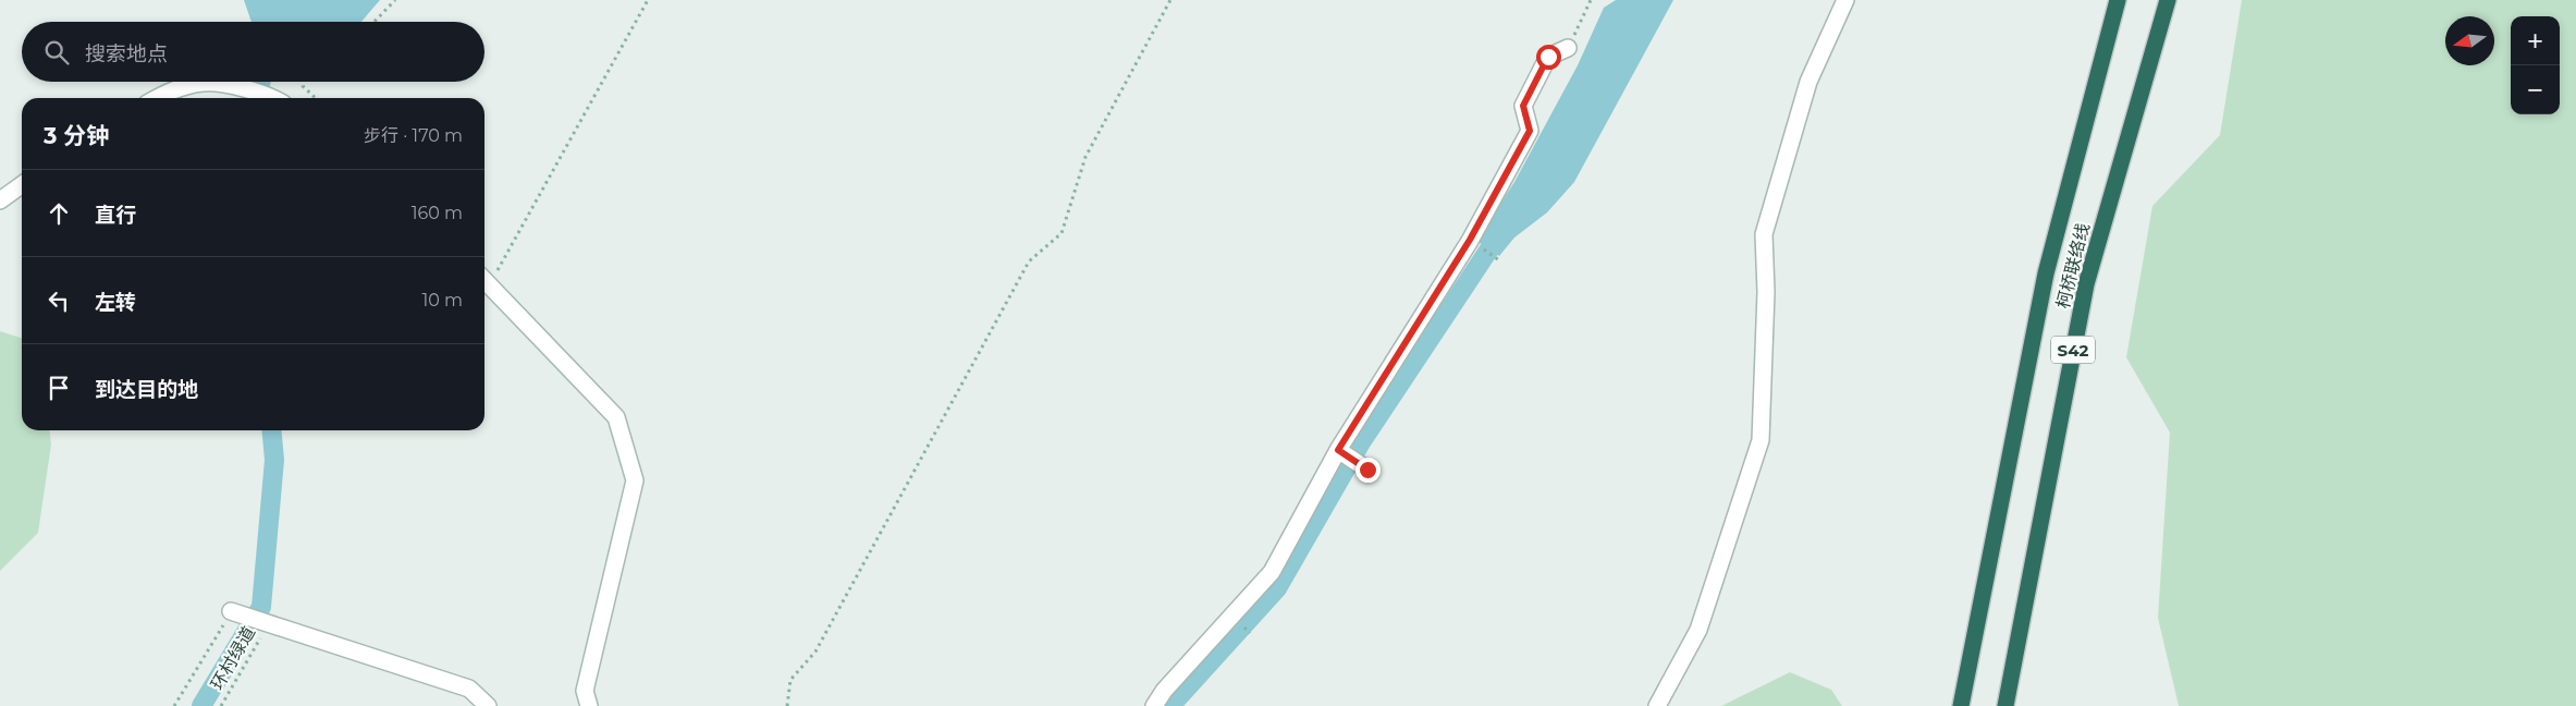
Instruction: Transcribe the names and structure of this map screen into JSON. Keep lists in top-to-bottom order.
{
  "streets": {
    "highway": ["柯桥联络线", "S42"],
    "path": ["环村绿道"]
  },
  "north": "left",
  "page": {
    "map_buttons": ["+", "−"],
    "search": "搜索地点",
    "heading": ["3 分钟", "步行 · 170 m"],
    "list": [
      ["直行", "160 m"],
      ["左转", "10 m"],
      "到达目的地"
    ]
  }
}
